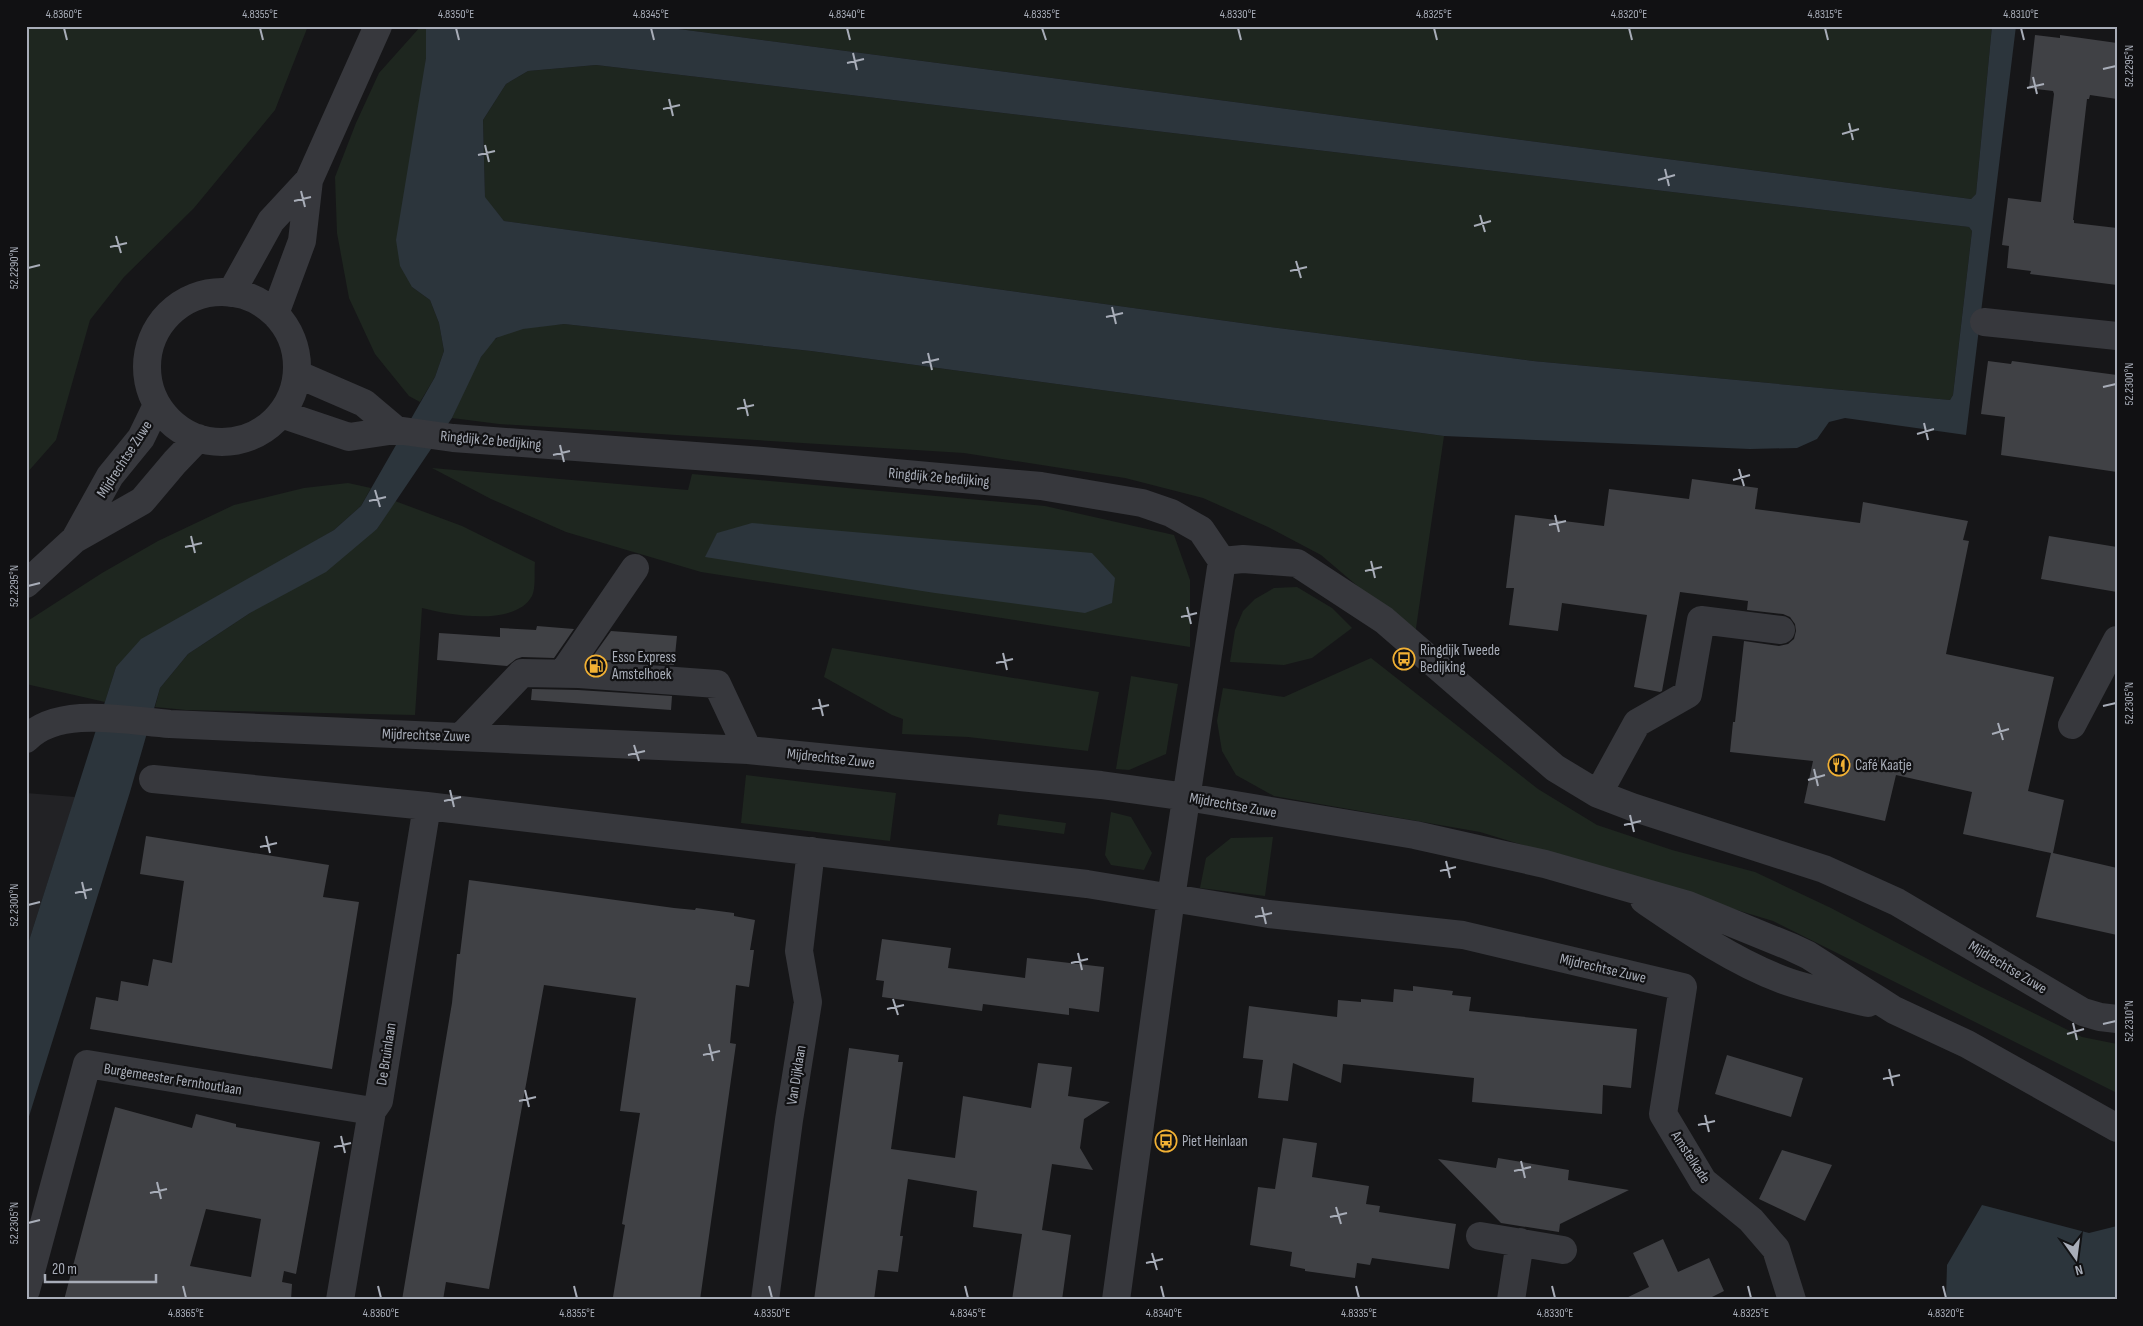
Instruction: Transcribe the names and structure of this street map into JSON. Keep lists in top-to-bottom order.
{
  "streets": {
    "street": [
      "Ringdijk 2e bedijking",
      "Mijdrechtse Zuwe",
      "De Bruinlaan",
      "Van Dijklaan",
      "Burgemeester Fernhoutlaan",
      "Amstelkade"
    ]
  },
  "crossings": [
    ["Ringdijk 2e bedijking", "Mijdrechtse Zuwe"],
    ["Mijdrechtse Zuwe", "De Bruinlaan"],
    ["Mijdrechtse Zuwe", "Van Dijklaan"],
    ["Mijdrechtse Zuwe", "Amstelkade"],
    ["De Bruinlaan", "Burgemeester Fernhoutlaan"]
  ],
  "places": {
    "bus stop": ["Ringdijk Tweede Bedijking", "Piet Heinlaan"],
    "fuel station": ["Esso Express Amstelhoek"],
    "restaurant": ["Café Kaatje"]
  },
  "scale_bar": "20 m",
  "north": "bottom",
  "coordinates": [
    "4.8360°E",
    "4.8355°E",
    "4.8350°E",
    "4.8345°E",
    "4.8340°E",
    "4.8335°E",
    "4.8330°E",
    "4.8325°E",
    "4.8320°E",
    "4.8315°E",
    "4.8310°E",
    "52.2295°N",
    "52.2290°N",
    "52.2300°N",
    "52.2305°N",
    "52.2310°N",
    "4.8365°E"
  ]
}
